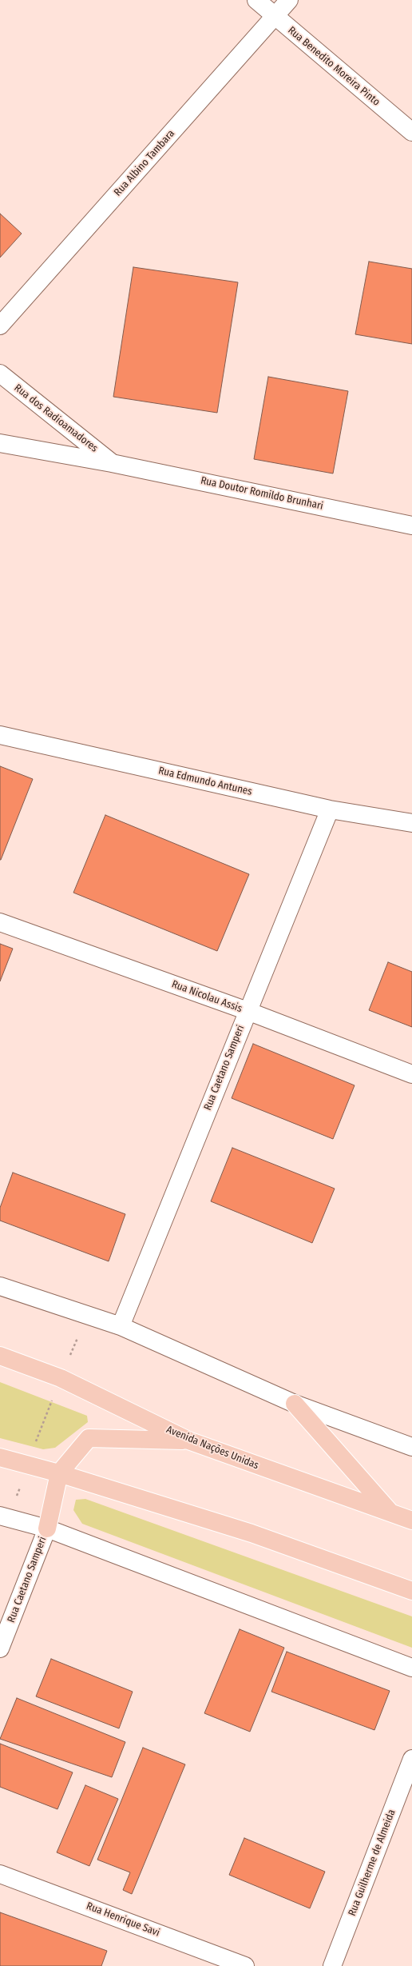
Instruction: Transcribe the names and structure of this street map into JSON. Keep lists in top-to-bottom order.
{
  "streets": {
    "main road": ["Avenida Nações Unidas"],
    "street": [
      "Rua Benedito Moreira Pinto",
      "Rua Albino Tambara",
      "Rua dos Radioamadores",
      "Rua Doutor Romildo Brunhari",
      "Rua Edmundo Antunes",
      "Rua Nicolau Assis",
      "Rua Caetano Samperi",
      "Rua Guilherme de Almeida",
      "Rua Henrique Savi"
    ]
  },
  "crossings": [
    ["Rua Benedito Moreira Pinto", "Rua Albino Tambara"],
    ["Rua dos Radioamadores", "Rua Doutor Romildo Brunhari"],
    ["Rua Edmundo Antunes", "Rua Caetano Samperi"],
    ["Rua Nicolau Assis", "Rua Caetano Samperi"]
  ]
}
